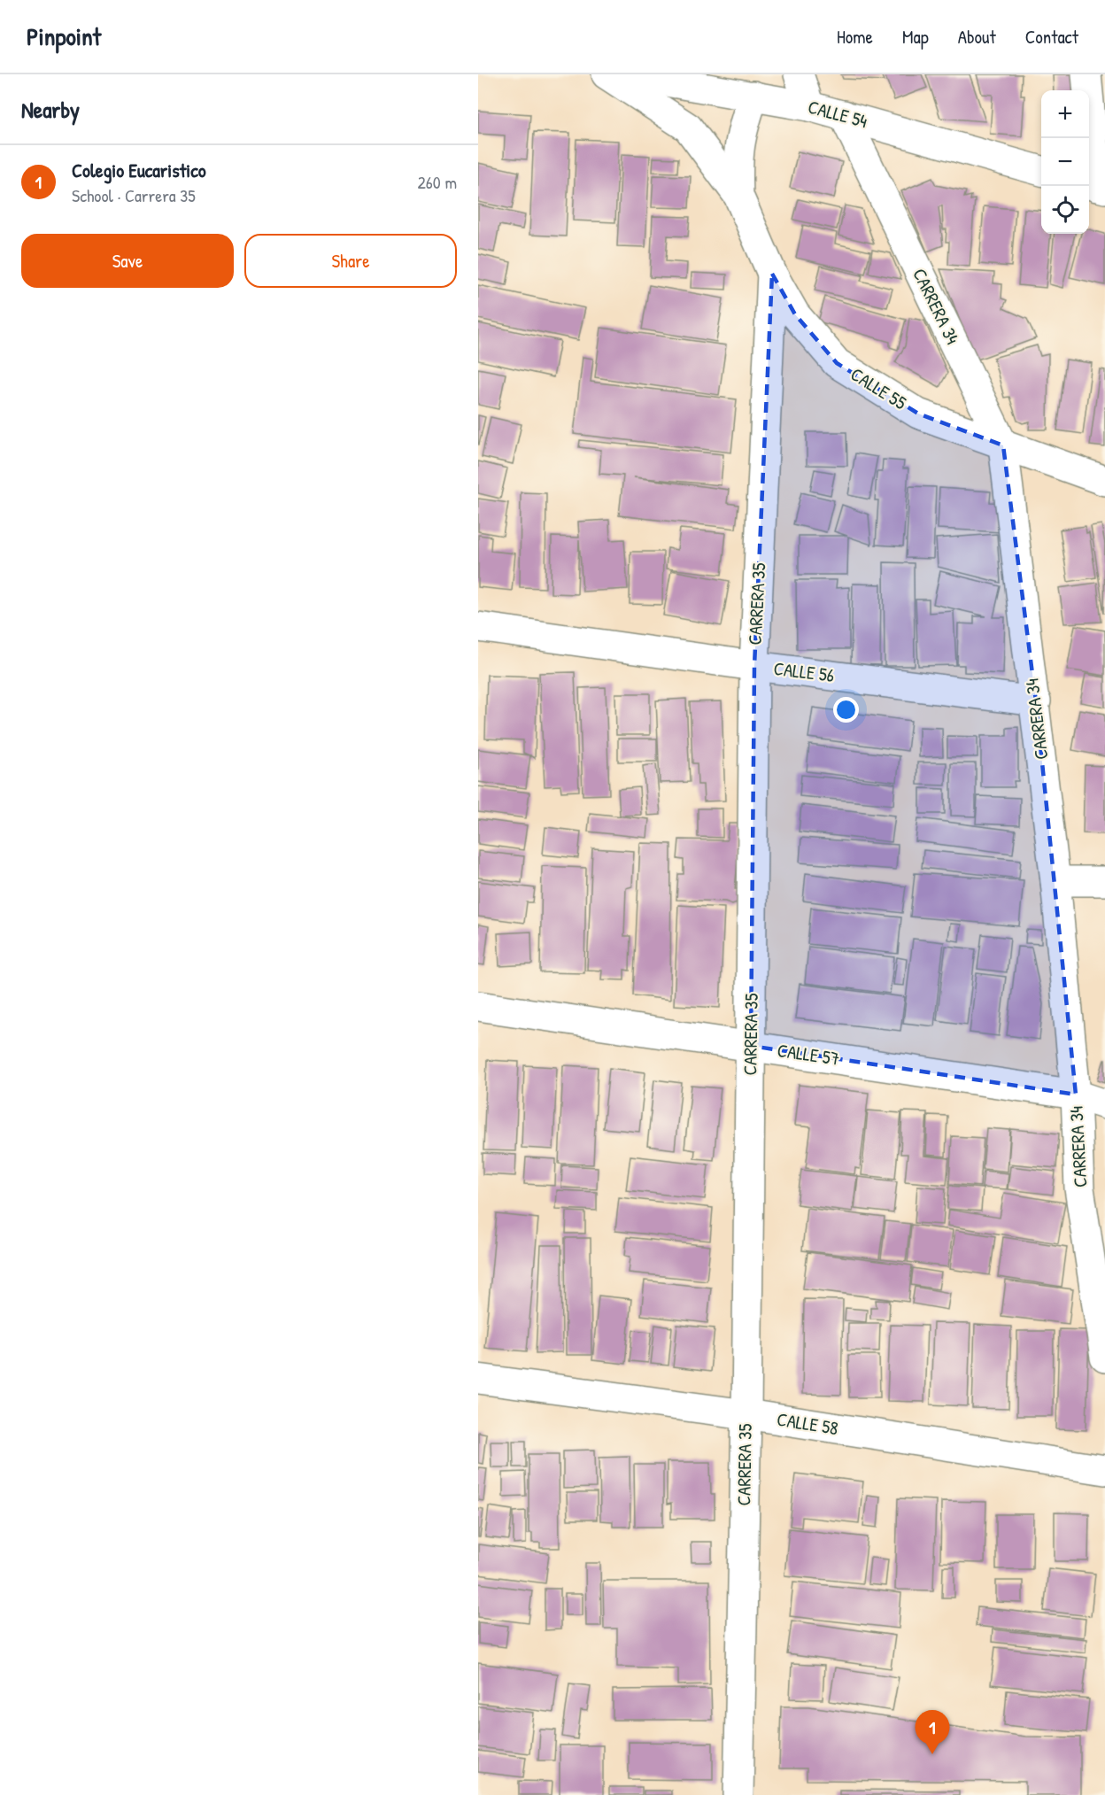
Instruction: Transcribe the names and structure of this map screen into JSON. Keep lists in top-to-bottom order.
{
  "streets": {
    "street": [
      "CALLE 54",
      "CARRERA 34",
      "CALLE 55",
      "CARRERA 35",
      "CALLE 56",
      "CALLE 57",
      "CALLE 58"
    ]
  },
  "crossings": [
    ["CALLE 54", "CARRERA 34"],
    ["CALLE 54", "CALLE 55"],
    ["CARRERA 34", "CALLE 55"],
    ["CARRERA 34", "CALLE 56"],
    ["CARRERA 34", "CALLE 57"],
    ["CALLE 55", "CARRERA 35"],
    ["CARRERA 35", "CALLE 56"],
    ["CARRERA 35", "CALLE 57"],
    ["CARRERA 35", "CALLE 58"]
  ],
  "page": {
    "header": "Pinpoint",
    "nav": [
      "Home",
      "Map",
      "About",
      "Contact"
    ],
    "heading": "Nearby",
    "map_buttons": ["+", "−"],
    "list": [
      {
        "mark": "1",
        "name": "Colegio Eucaristico",
        "note": "School · Carrera 35",
        "value": "260 m"
      }
    ],
    "buttons": ["Save", "Share"],
    "pins": "1"
  }
}
